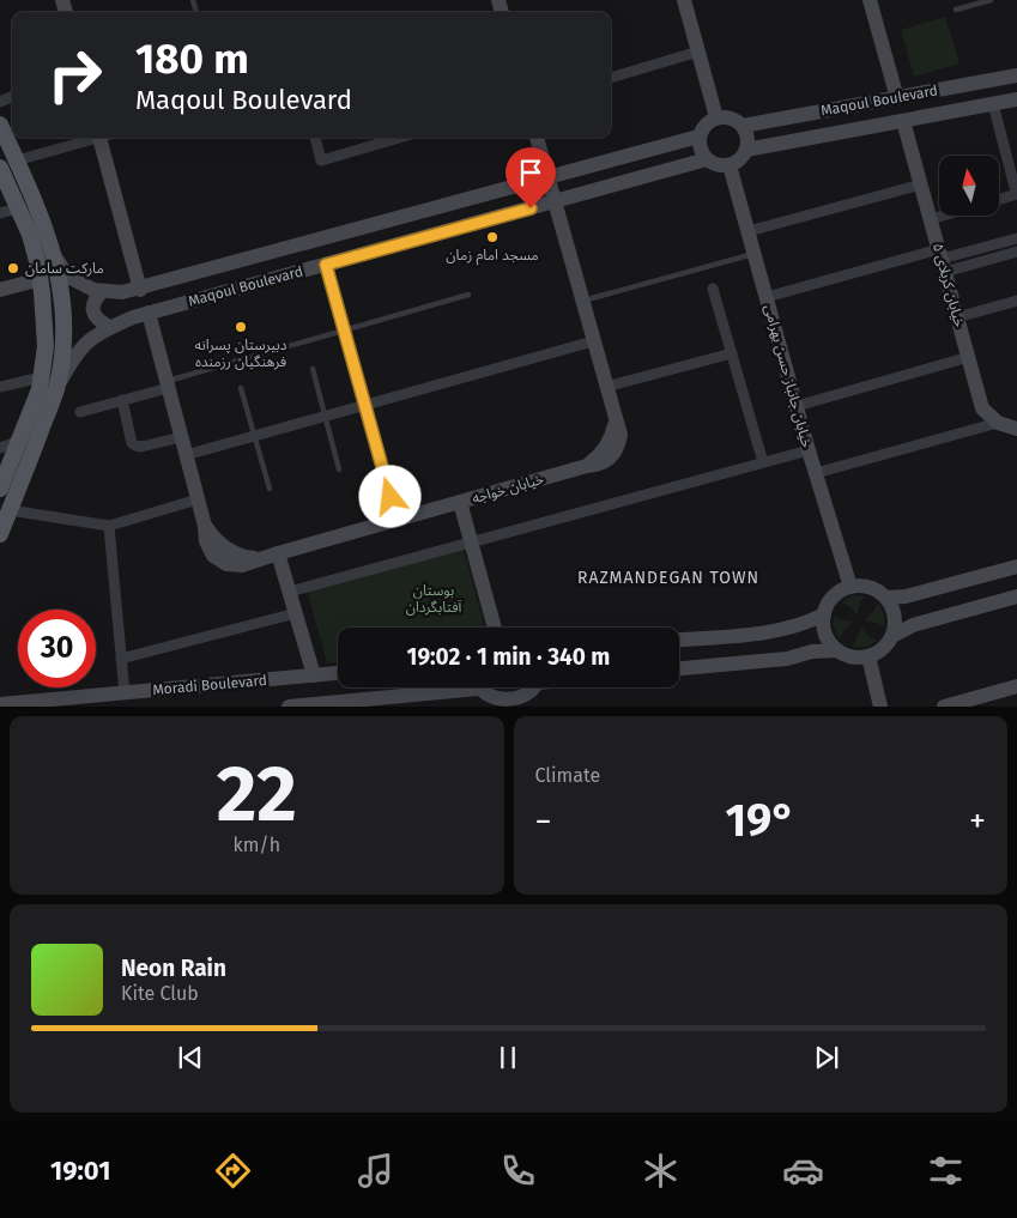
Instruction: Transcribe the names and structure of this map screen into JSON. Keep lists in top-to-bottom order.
{
  "streets": {
    "street": [
      "Maqoul Boulevard",
      "خیابان کربلای ۵",
      "خیابان جانباز حسن بهرامی",
      "خیابان خواجه",
      "Moradi Boulevard"
    ]
  },
  "crossings": [
    ["Maqoul Boulevard", "خیابان کربلای ۵"],
    ["Maqoul Boulevard", "خیابان جانباز حسن بهرامی"],
    ["Maqoul Boulevard", "خیابان خواجه"]
  ],
  "districts": ["RAZMANDEGAN TOWN"],
  "parks": ["بوستان آفتابگردان"],
  "places": ["مسجد امام زمان", "مارکت سامان", "دبیرستان پسرانه فرهنگیان رزمنده"],
  "north": "top",
  "page": {
    "turn": ["180 m", "Maqoul Boulevard"],
    "limit": "30",
    "trip": "19:02 · 1 min · 340 m",
    "tile": [
      ["22", "km/h"],
      "Climate"
    ],
    "heat": ["−", "19°", "+"],
    "song": ["Neon Rain", "Kite Club"],
    "tabs": "19:01"
  }
}
